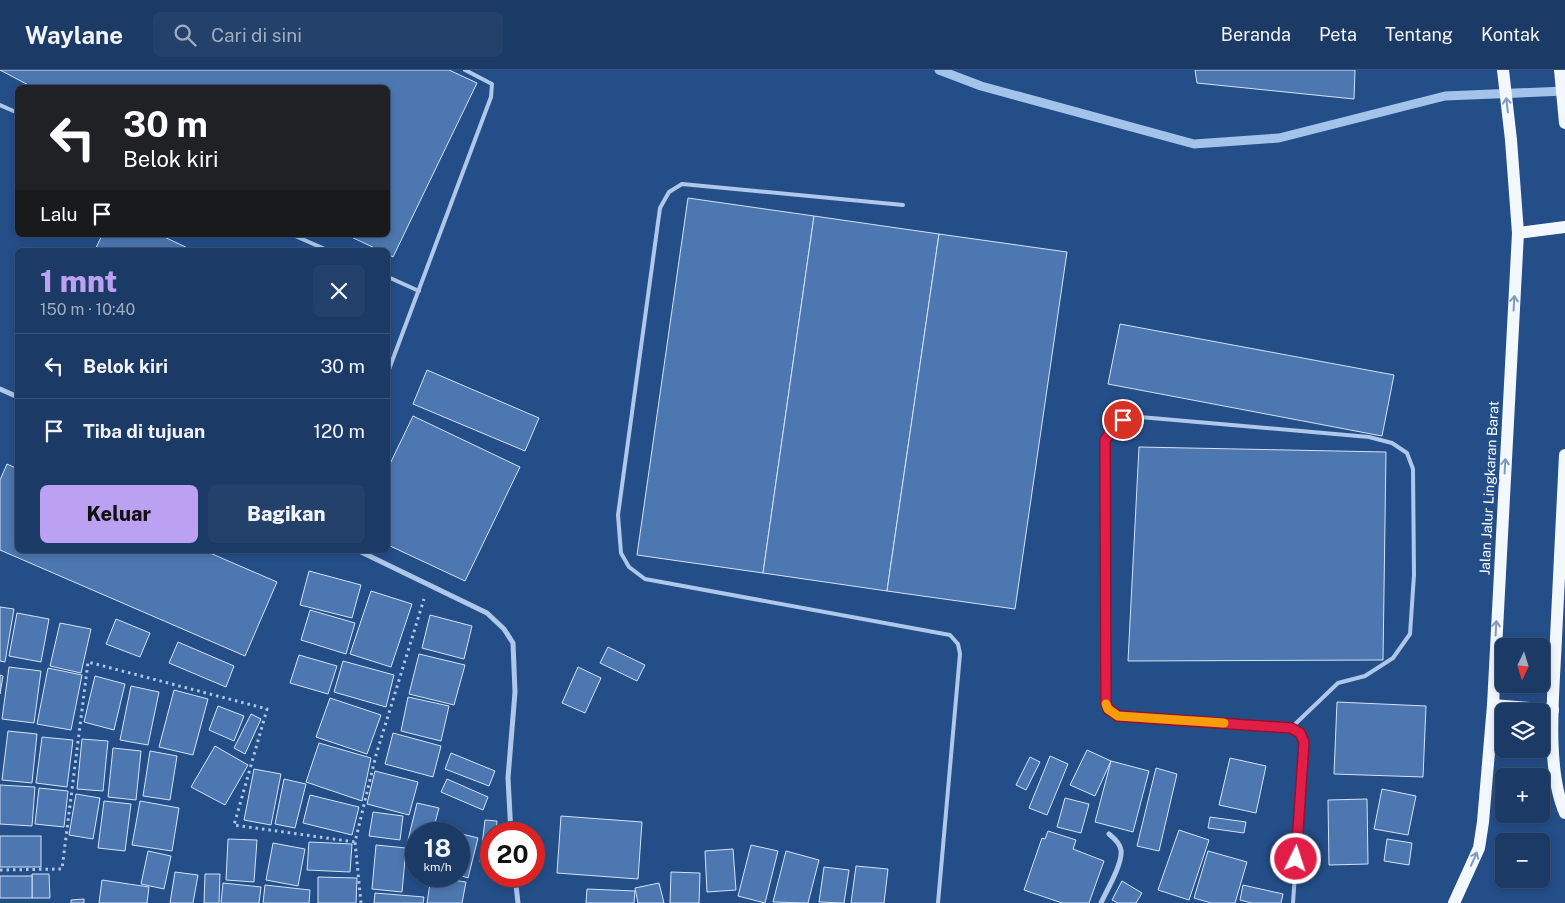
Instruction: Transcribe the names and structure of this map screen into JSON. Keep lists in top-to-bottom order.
{
  "streets": {
    "main road": ["Jalan Jalur Lingkaran Barat"]
  },
  "north": "bottom",
  "page": {
    "header": "Waylane",
    "search": "Cari di sini",
    "nav": [
      "Beranda",
      "Peta",
      "Tentang",
      "Kontak"
    ],
    "turn": ["30 m", "Belok kiri"],
    "then": "Lalu",
    "heading": ["1 mnt", "150 m · 10:40"],
    "list": [
      {
        "name": "Belok kiri",
        "value": "30 m"
      },
      {
        "name": "Tiba di tujuan",
        "value": "120 m"
      }
    ],
    "buttons": ["Keluar", "Bagikan"],
    "map_buttons": ["+", "−"],
    "speed": "18 km/h",
    "limit": "20"
  }
}
